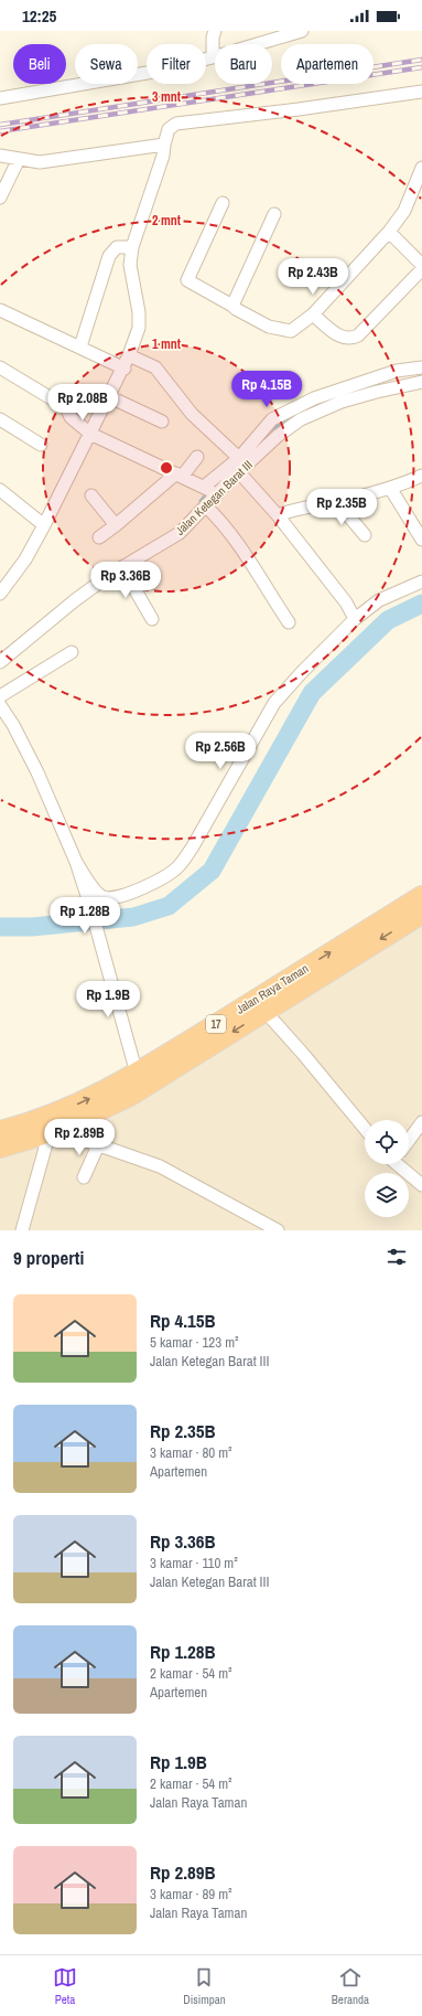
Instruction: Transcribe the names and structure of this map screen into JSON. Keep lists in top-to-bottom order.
{
  "streets": {
    "highway": ["Jalan Raya Taman", "17"],
    "street": ["Jalan Ketegan Barat III"]
  },
  "page": {
    "status": "12:25",
    "chip": [
      "Beli",
      "Sewa",
      "Filter",
      "Baru",
      "Apartemen"
    ],
    "price": [
      "Rp 2.43B",
      "Rp 4.15B",
      "Rp 2.08B",
      "Rp 2.35B",
      "Rp 3.36B",
      "Rp 2.56B",
      "Rp 1.28B",
      "Rp 1.9B",
      "Rp 2.89B"
    ],
    "heading": "9 properti",
    "list": [
      {
        "name": "Rp 4.15B",
        "note": "5 kamar · 123 m² · Jalan Ketegan Barat III"
      },
      {
        "name": "Rp 2.35B",
        "note": "3 kamar · 80 m² · Apartemen"
      },
      {
        "name": "Rp 3.36B",
        "note": "3 kamar · 110 m² · Jalan Ketegan Barat III"
      },
      {
        "name": "Rp 1.28B",
        "note": "2 kamar · 54 m² · Apartemen"
      },
      {
        "name": "Rp 1.9B",
        "note": "2 kamar · 54 m² · Jalan Raya Taman"
      },
      {
        "name": "Rp 2.89B",
        "note": "3 kamar · 89 m² · Jalan Raya Taman"
      }
    ],
    "tabs": ["Peta", "Disimpan", "Beranda"]
  },
  "rings": ["3 mnt", "2 mnt", "1 mnt"]
}
